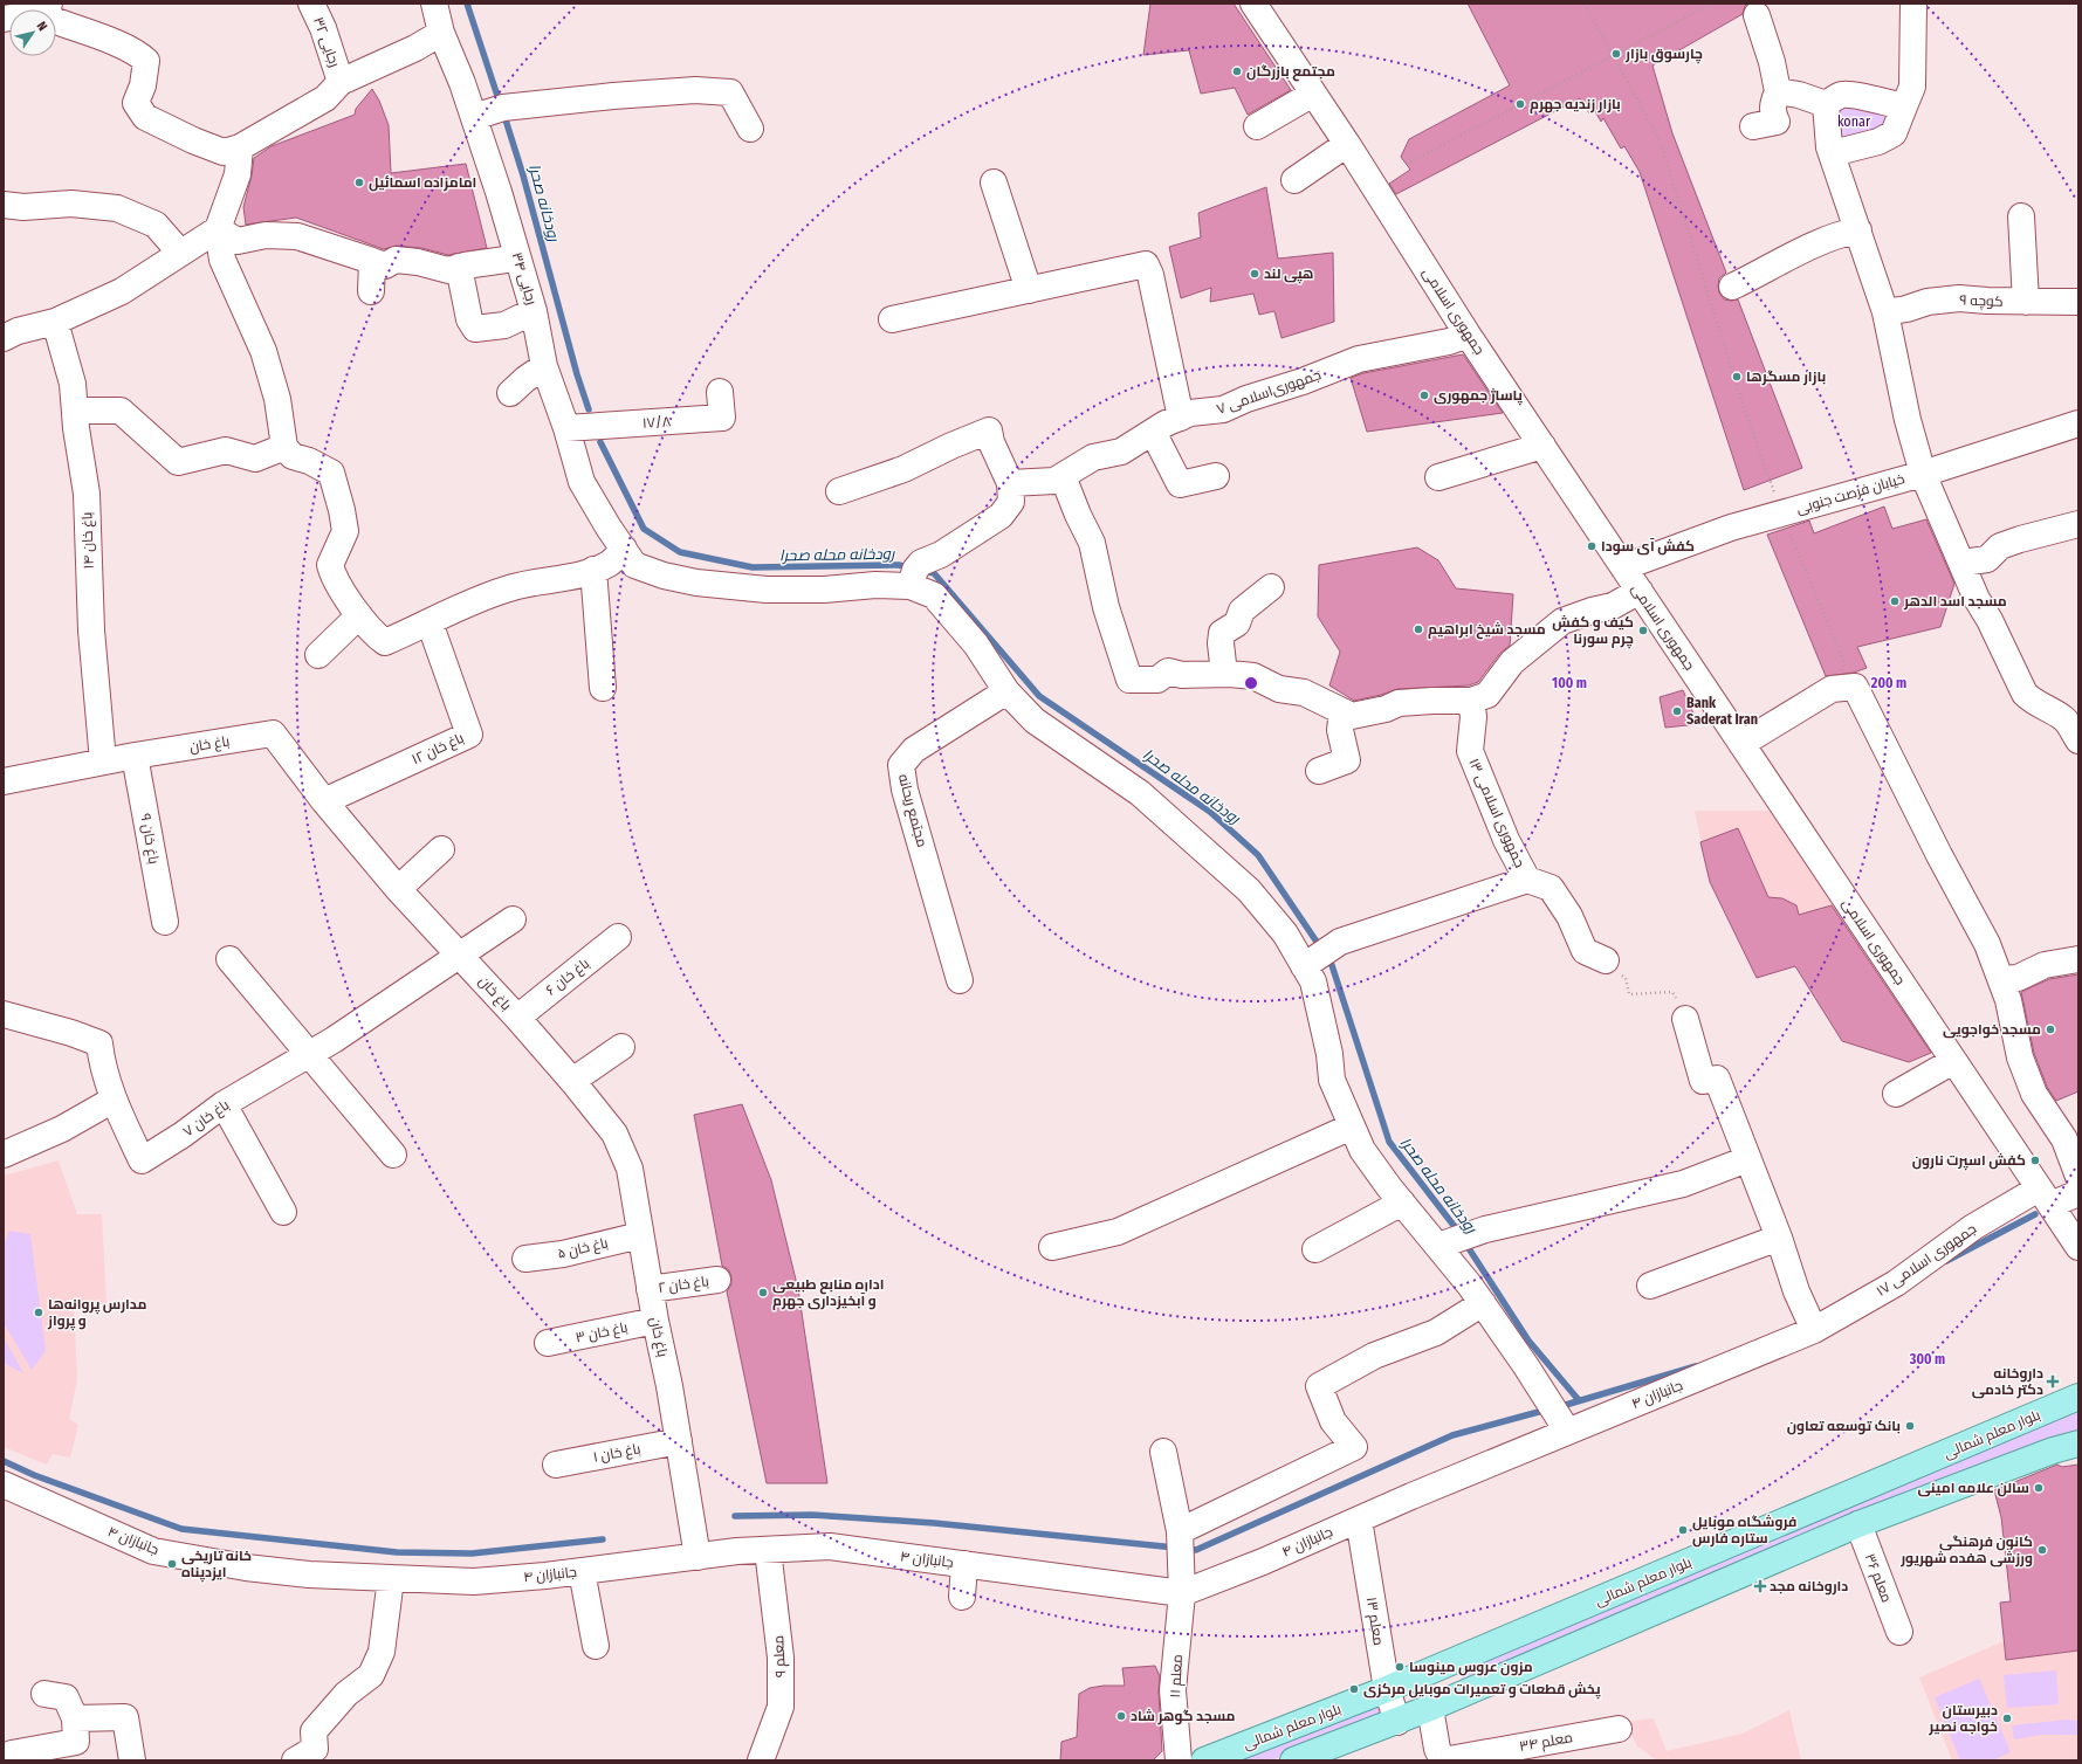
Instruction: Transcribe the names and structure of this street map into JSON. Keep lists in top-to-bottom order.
{
  "streets": {
    "main road": ["بلوار معلم شمالی"],
    "street": [
      "رجایی ۳۲",
      "رجایی ۳۴",
      "کوچه ۹",
      "جمهوری اسلامی",
      "جمهوری‌اسلامی ۷",
      "۱۷/۸",
      "خیابان فرصت جنوبی",
      "باغ خان ۱۴",
      "باغ خان",
      "باغ خان ۱۲",
      "مجتمع ریحانه",
      "جمهوری اسلامی ۱۳",
      "باغ خان ۹",
      "باغ خان ۶",
      "باغ خان ۷",
      "باغ خان ۵",
      "جمهوری اسلامی ۱۷",
      "باغ خان ۲",
      "باغ خان ۳",
      "جانبازان ۴",
      "باغ خان ۱",
      "معلم ۳۶",
      "معلم ۱۳",
      "معلم ۹",
      "معلم ۱۱",
      "معلم ۳۴"
    ]
  },
  "crossings": [
    ["رجایی ۳۴", "۱۷/۸"],
    ["جمهوری اسلامی", "جمهوری‌اسلامی ۷"],
    ["جمهوری اسلامی", "خیابان فرصت جنوبی"],
    ["جمهوری اسلامی", "جمهوری اسلامی ۱۷"],
    ["باغ خان ۱۴", "باغ خان"],
    ["باغ خان", "باغ خان ۱۲"],
    ["باغ خان", "باغ خان ۹"],
    ["باغ خان", "باغ خان ۶"],
    ["باغ خان", "باغ خان ۷"],
    ["باغ خان", "باغ خان ۵"],
    ["باغ خان", "باغ خان ۲"],
    ["باغ خان", "باغ خان ۳"],
    ["باغ خان", "جانبازان ۴"],
    ["باغ خان", "باغ خان ۱"],
    ["جمهوری اسلامی ۱۷", "جانبازان ۴"],
    ["جانبازان ۴", "معلم ۱۳"],
    ["جانبازان ۴", "معلم ۹"],
    ["جانبازان ۴", "معلم ۱۱"],
    ["بلوار معلم شمالی", "معلم ۱۳"]
  ],
  "water": ["رودخانه صحرا", "رودخانه محله صحرا"],
  "parks": ["konar"],
  "places": {
    "other": [
      "چارسوق بازار",
      "مجتمع بازرگان",
      "بازار زندیه جهرم",
      "امامزاده اسمائیل",
      "هپی لند",
      "بازار مسگرها",
      "پاساژ جمهوری",
      "کفش آی سودا",
      "مسجد اسد الدهر",
      "مسجد شیخ ابراهیم",
      "کیف و کفش چرم سورنا",
      "Bank Saderat Iran",
      "مسجد خواجویی",
      "کفش اسپرت نارون",
      "اداره منابع طبیعی و آبخیزداری جهرم",
      "مدارس پروانه‌ها و پرواز",
      "بانک توسعه تعاون",
      "سالن علامه امینی",
      "فروشگاه موبایل ستاره فارس",
      "کانون فرهنگی ورزشی هفده شهریور",
      "خانه تاریخی ایزدپناه",
      "مزون عروس مینوسا",
      "پخش قطعات و تعمیرات موبایل مرکزی",
      "مسجد گوهر شاد",
      "دبیرستان خواجه نصیر"
    ],
    "health": ["داروخانه دکتر خادمی", "داروخانه مجد"]
  },
  "north": "top right",
  "rings": ["100 m", "200 m", "300 m"]
}
